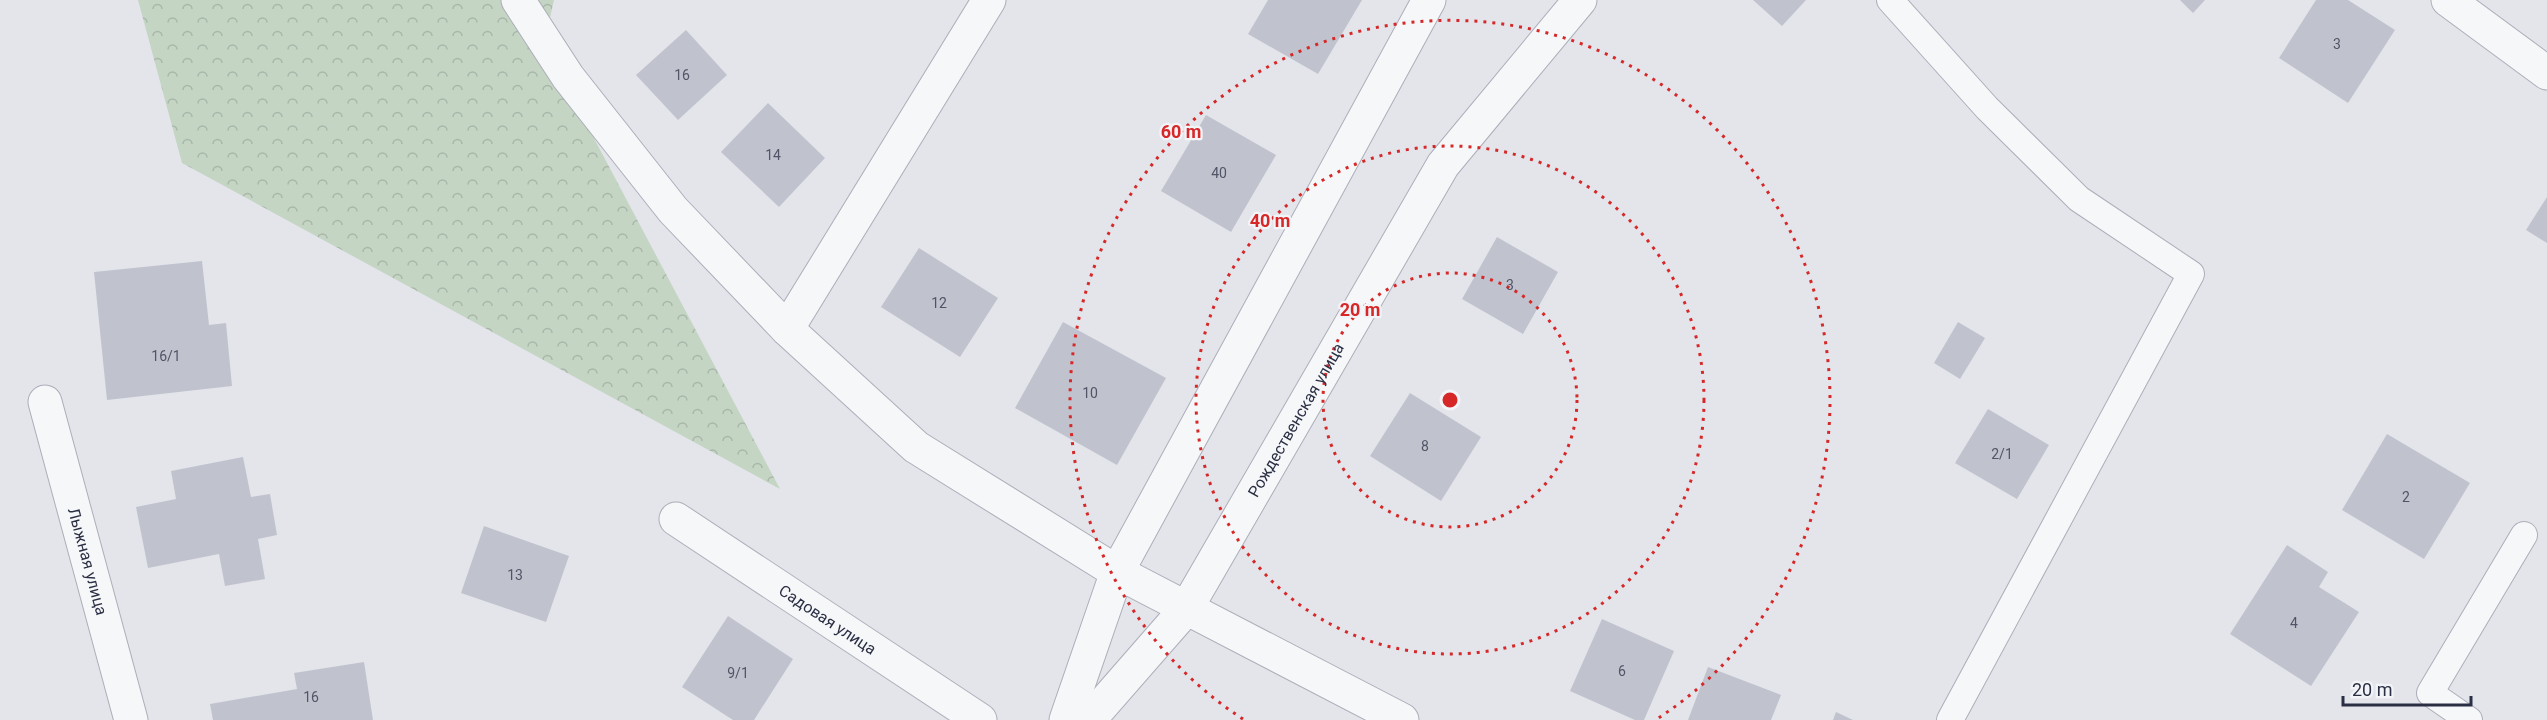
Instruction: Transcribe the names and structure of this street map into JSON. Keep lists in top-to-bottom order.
{
  "streets": {
    "street": ["Рождественская улица", "Лыжная улица", "Садовая улица"]
  },
  "house_numbers": [
    "3",
    "16",
    "14",
    "40",
    "3",
    "12",
    "16/1",
    "10",
    "8",
    "2/1",
    "2",
    "13",
    "4",
    "6",
    "9/1",
    "16"
  ],
  "scale_bar": "20 m",
  "rings": ["60 m", "40 m", "20 m"]
}
